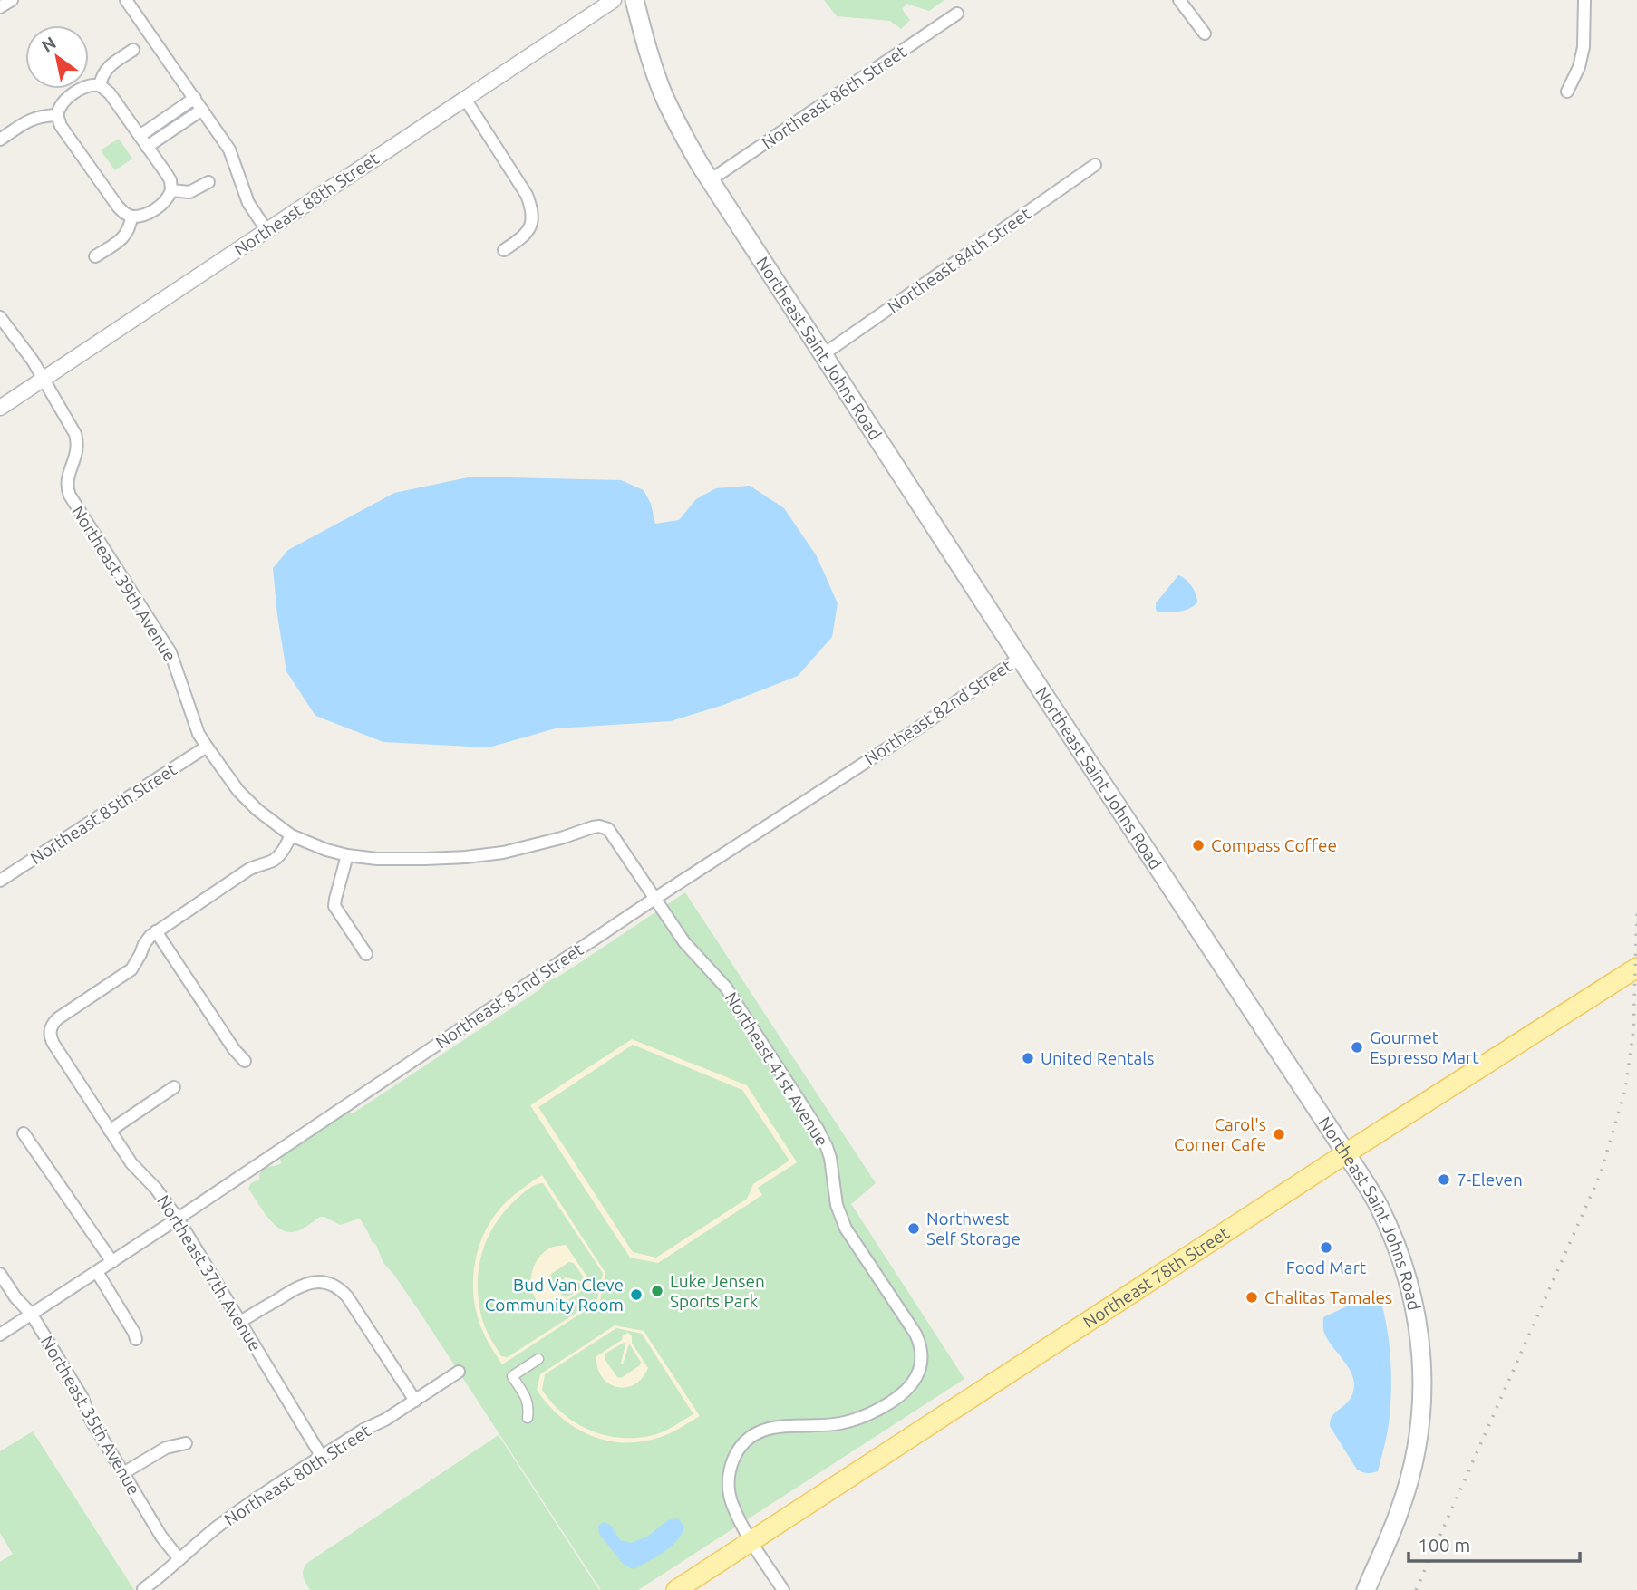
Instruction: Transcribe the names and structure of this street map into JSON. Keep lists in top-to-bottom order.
{
  "streets": {
    "main road": ["Northeast Saint Johns Road", "Northeast 78th Street"],
    "street": [
      "Northeast 86th Street",
      "Northeast 88th Street",
      "Northeast 84th Street",
      "Northeast 39th Avenue",
      "Northeast 82nd Street",
      "Northeast 85th Street",
      "Northeast 41st Avenue",
      "Northeast 37th Avenue",
      "Northeast 35th Avenue",
      "Northeast 80th Street"
    ]
  },
  "crossings": [
    ["Northeast 86th Street", "Northeast Saint Johns Road"],
    ["Northeast 88th Street", "Northeast 39th Avenue"],
    ["Northeast 84th Street", "Northeast Saint Johns Road"],
    ["Northeast Saint Johns Road", "Northeast 82nd Street"],
    ["Northeast Saint Johns Road", "Northeast 78th Street"],
    ["Northeast 39th Avenue", "Northeast 85th Street"],
    ["Northeast 39th Avenue", "Northeast 41st Avenue"],
    ["Northeast 82nd Street", "Northeast 41st Avenue"],
    ["Northeast 82nd Street", "Northeast 37th Avenue"],
    ["Northeast 82nd Street", "Northeast 35th Avenue"],
    ["Northeast 41st Avenue", "Northeast 78th Street"],
    ["Northeast 37th Avenue", "Northeast 80th Street"],
    ["Northeast 35th Avenue", "Northeast 80th Street"]
  ],
  "places": [
    "Compass Coffee",
    "Gourmet Espresso Mart",
    "United Rentals",
    "Carol's Corner Cafe",
    "7-Eleven",
    "Northwest Self Storage",
    "Food Mart",
    "Luke Jensen Sports Park",
    "Bud Van Cleve Community Room",
    "Chalitas Tamales"
  ],
  "scale_bar": "100 m",
  "north": "top left"
}
